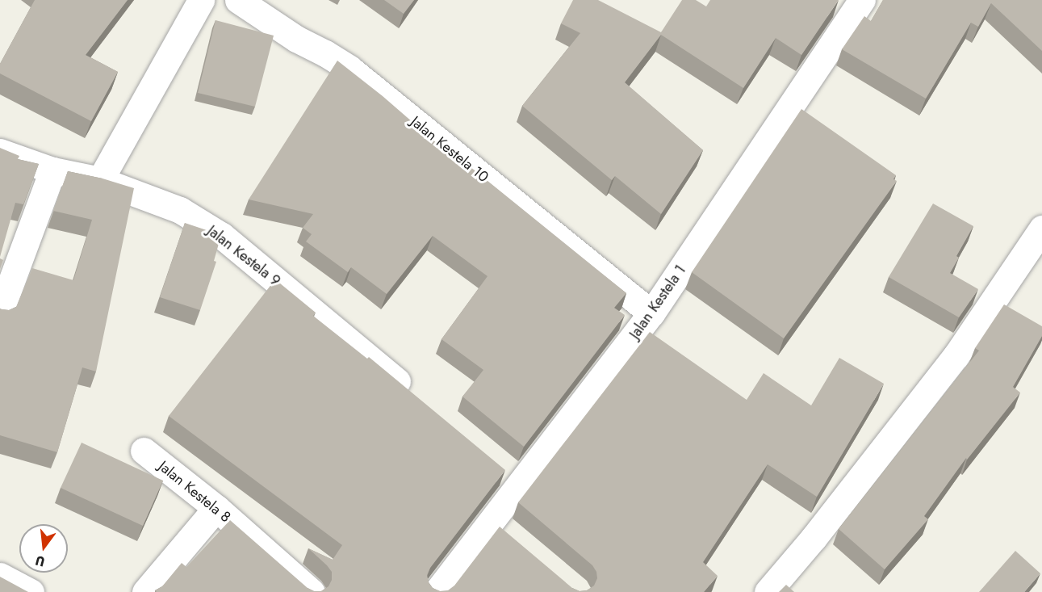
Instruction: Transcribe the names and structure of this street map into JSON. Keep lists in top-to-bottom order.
{
  "streets": {
    "street": [
      "Jalan Kestela 10",
      "Jalan Kestela 9",
      "Jalan Kestela 1",
      "Jalan Kestela 8"
    ]
  },
  "crossings": [
    ["Jalan Kestela 10", "Jalan Kestela 1"]
  ],
  "north": "bottom"
}
